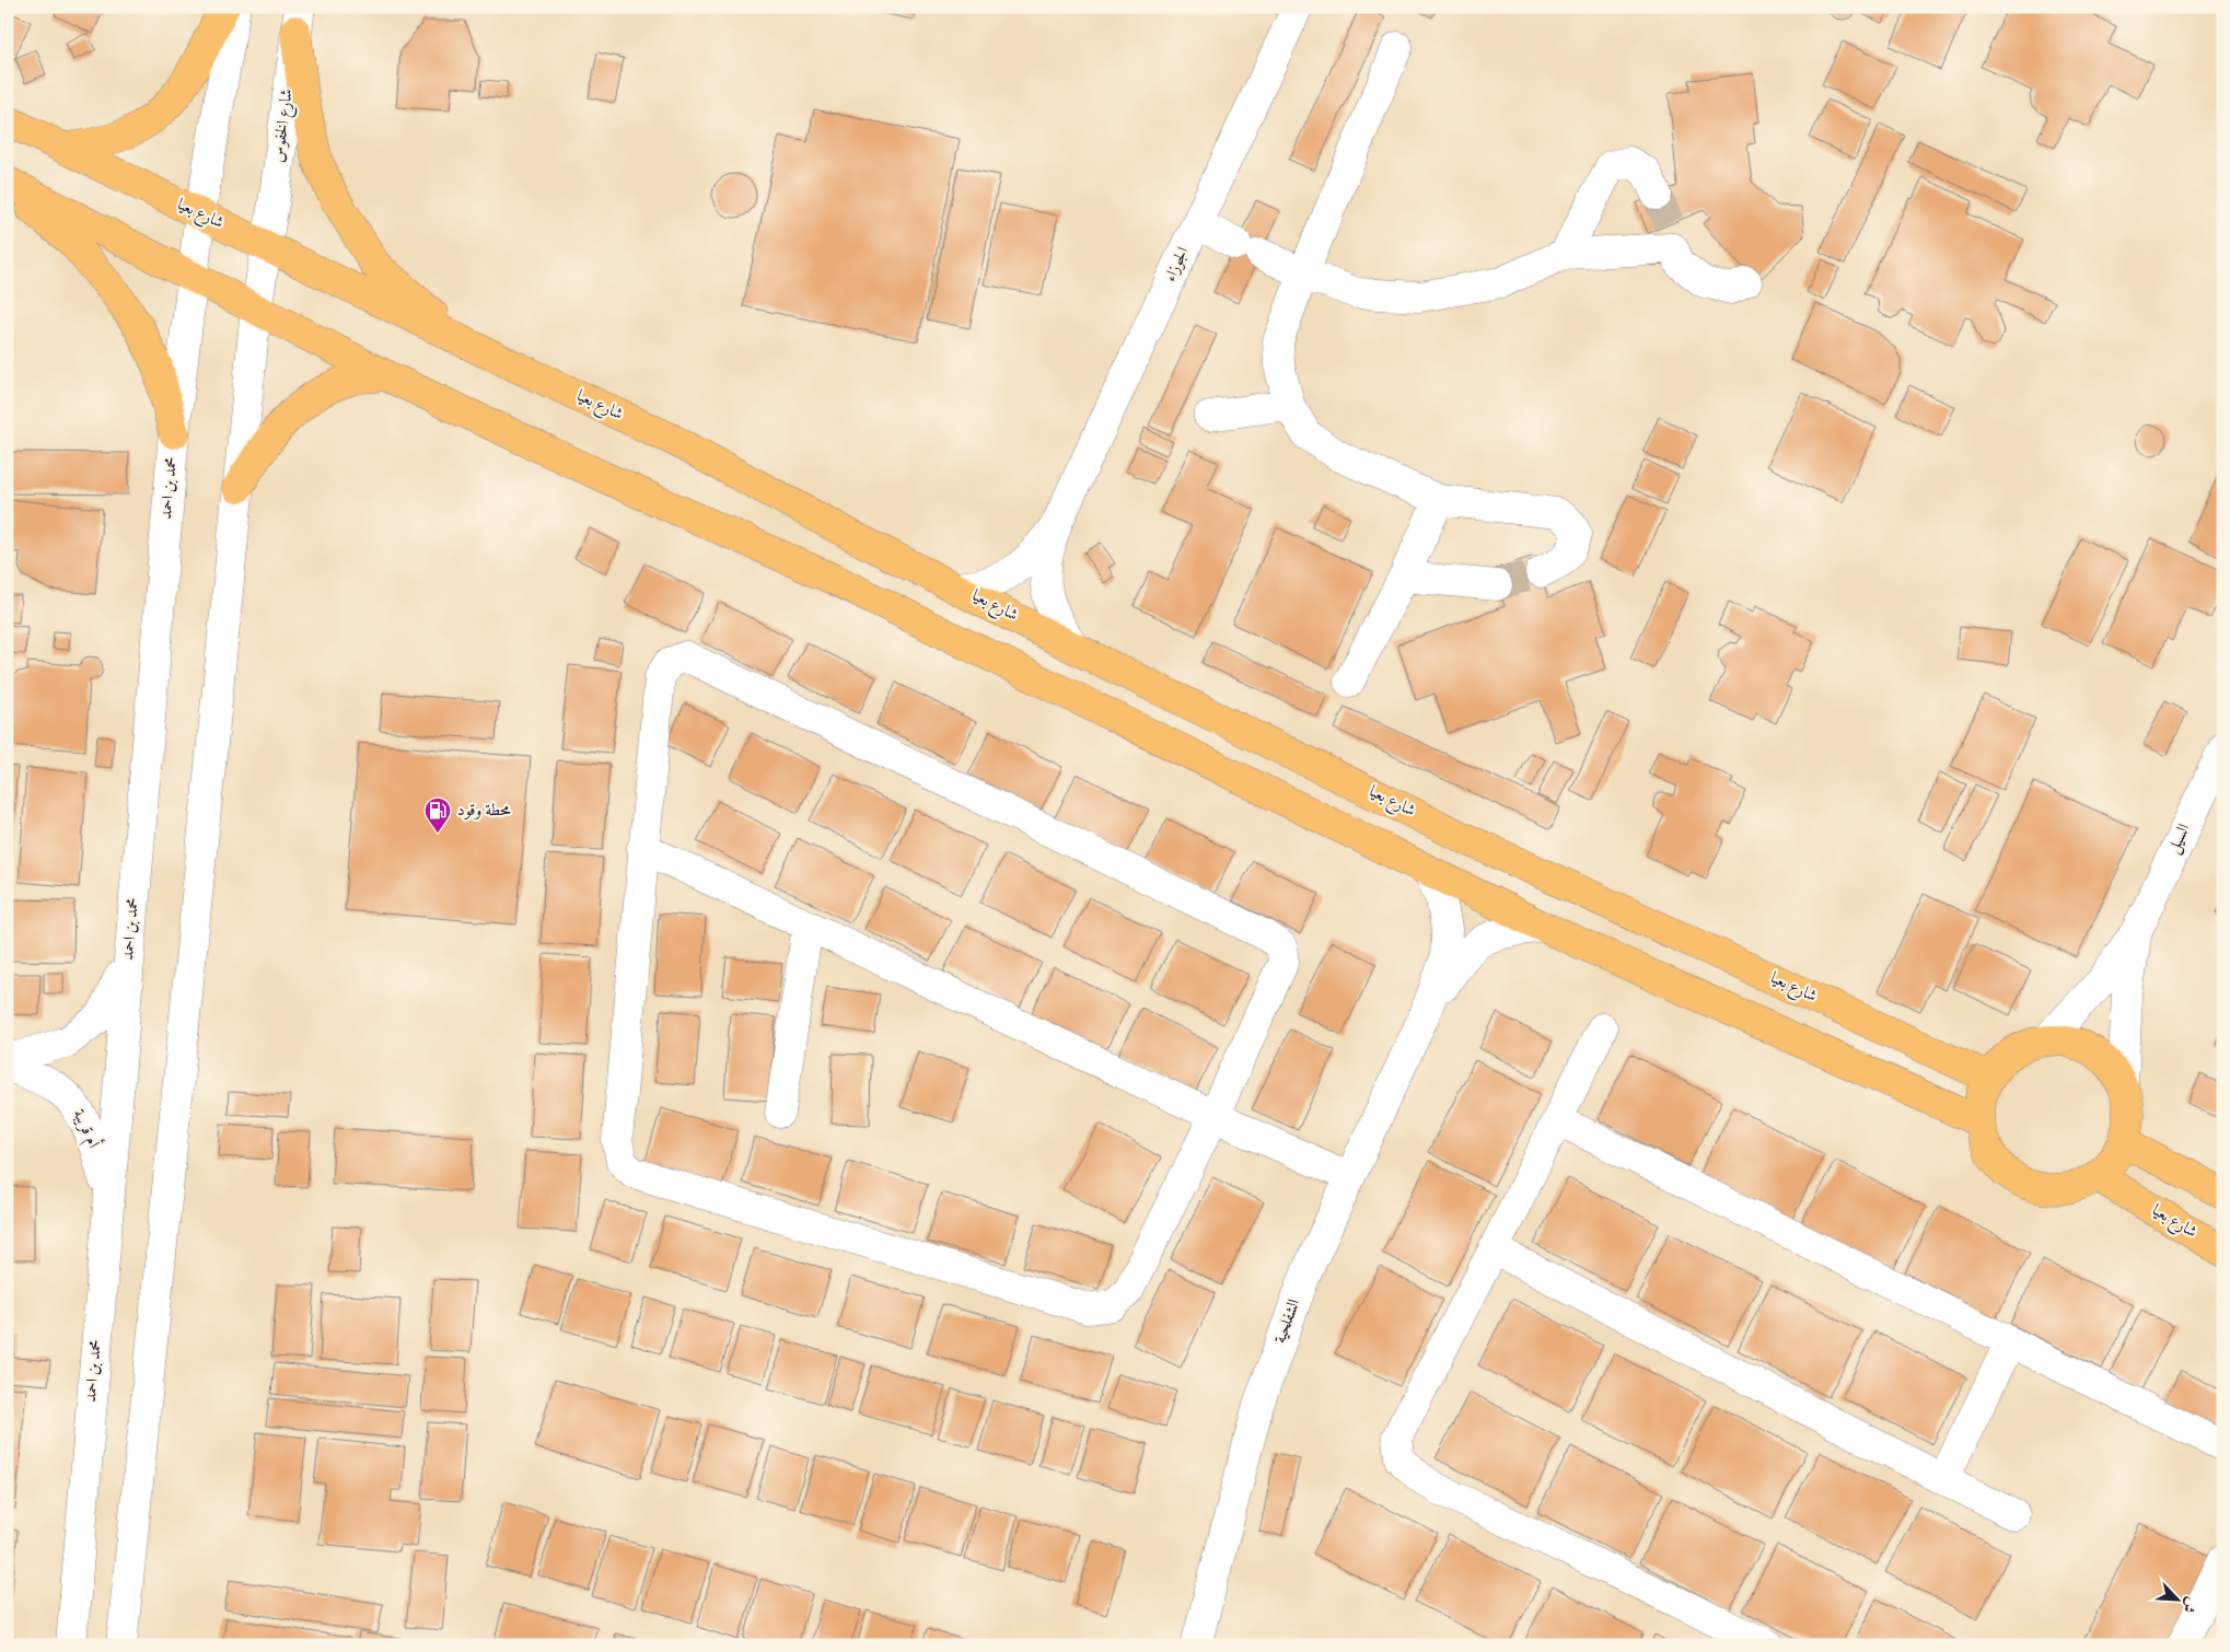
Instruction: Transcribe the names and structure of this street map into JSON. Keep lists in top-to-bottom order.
{
  "streets": {
    "main road": ["شارع بعيا"],
    "street": [
      "شارع الخفوس",
      "الجوزاء",
      "محمد بن احمد",
      "السيل",
      "أم قريبة",
      "الشفلحية"
    ]
  },
  "crossings": [
    ["شارع الخفوس", "شارع بعيا"],
    ["شارع بعيا", "محمد بن احمد"],
    ["شارع بعيا", "السيل"],
    ["محمد بن احمد", "أم قريبة"]
  ],
  "places": {
    "fuel station": ["محطة وقود"]
  },
  "north": "bottom right"
}
